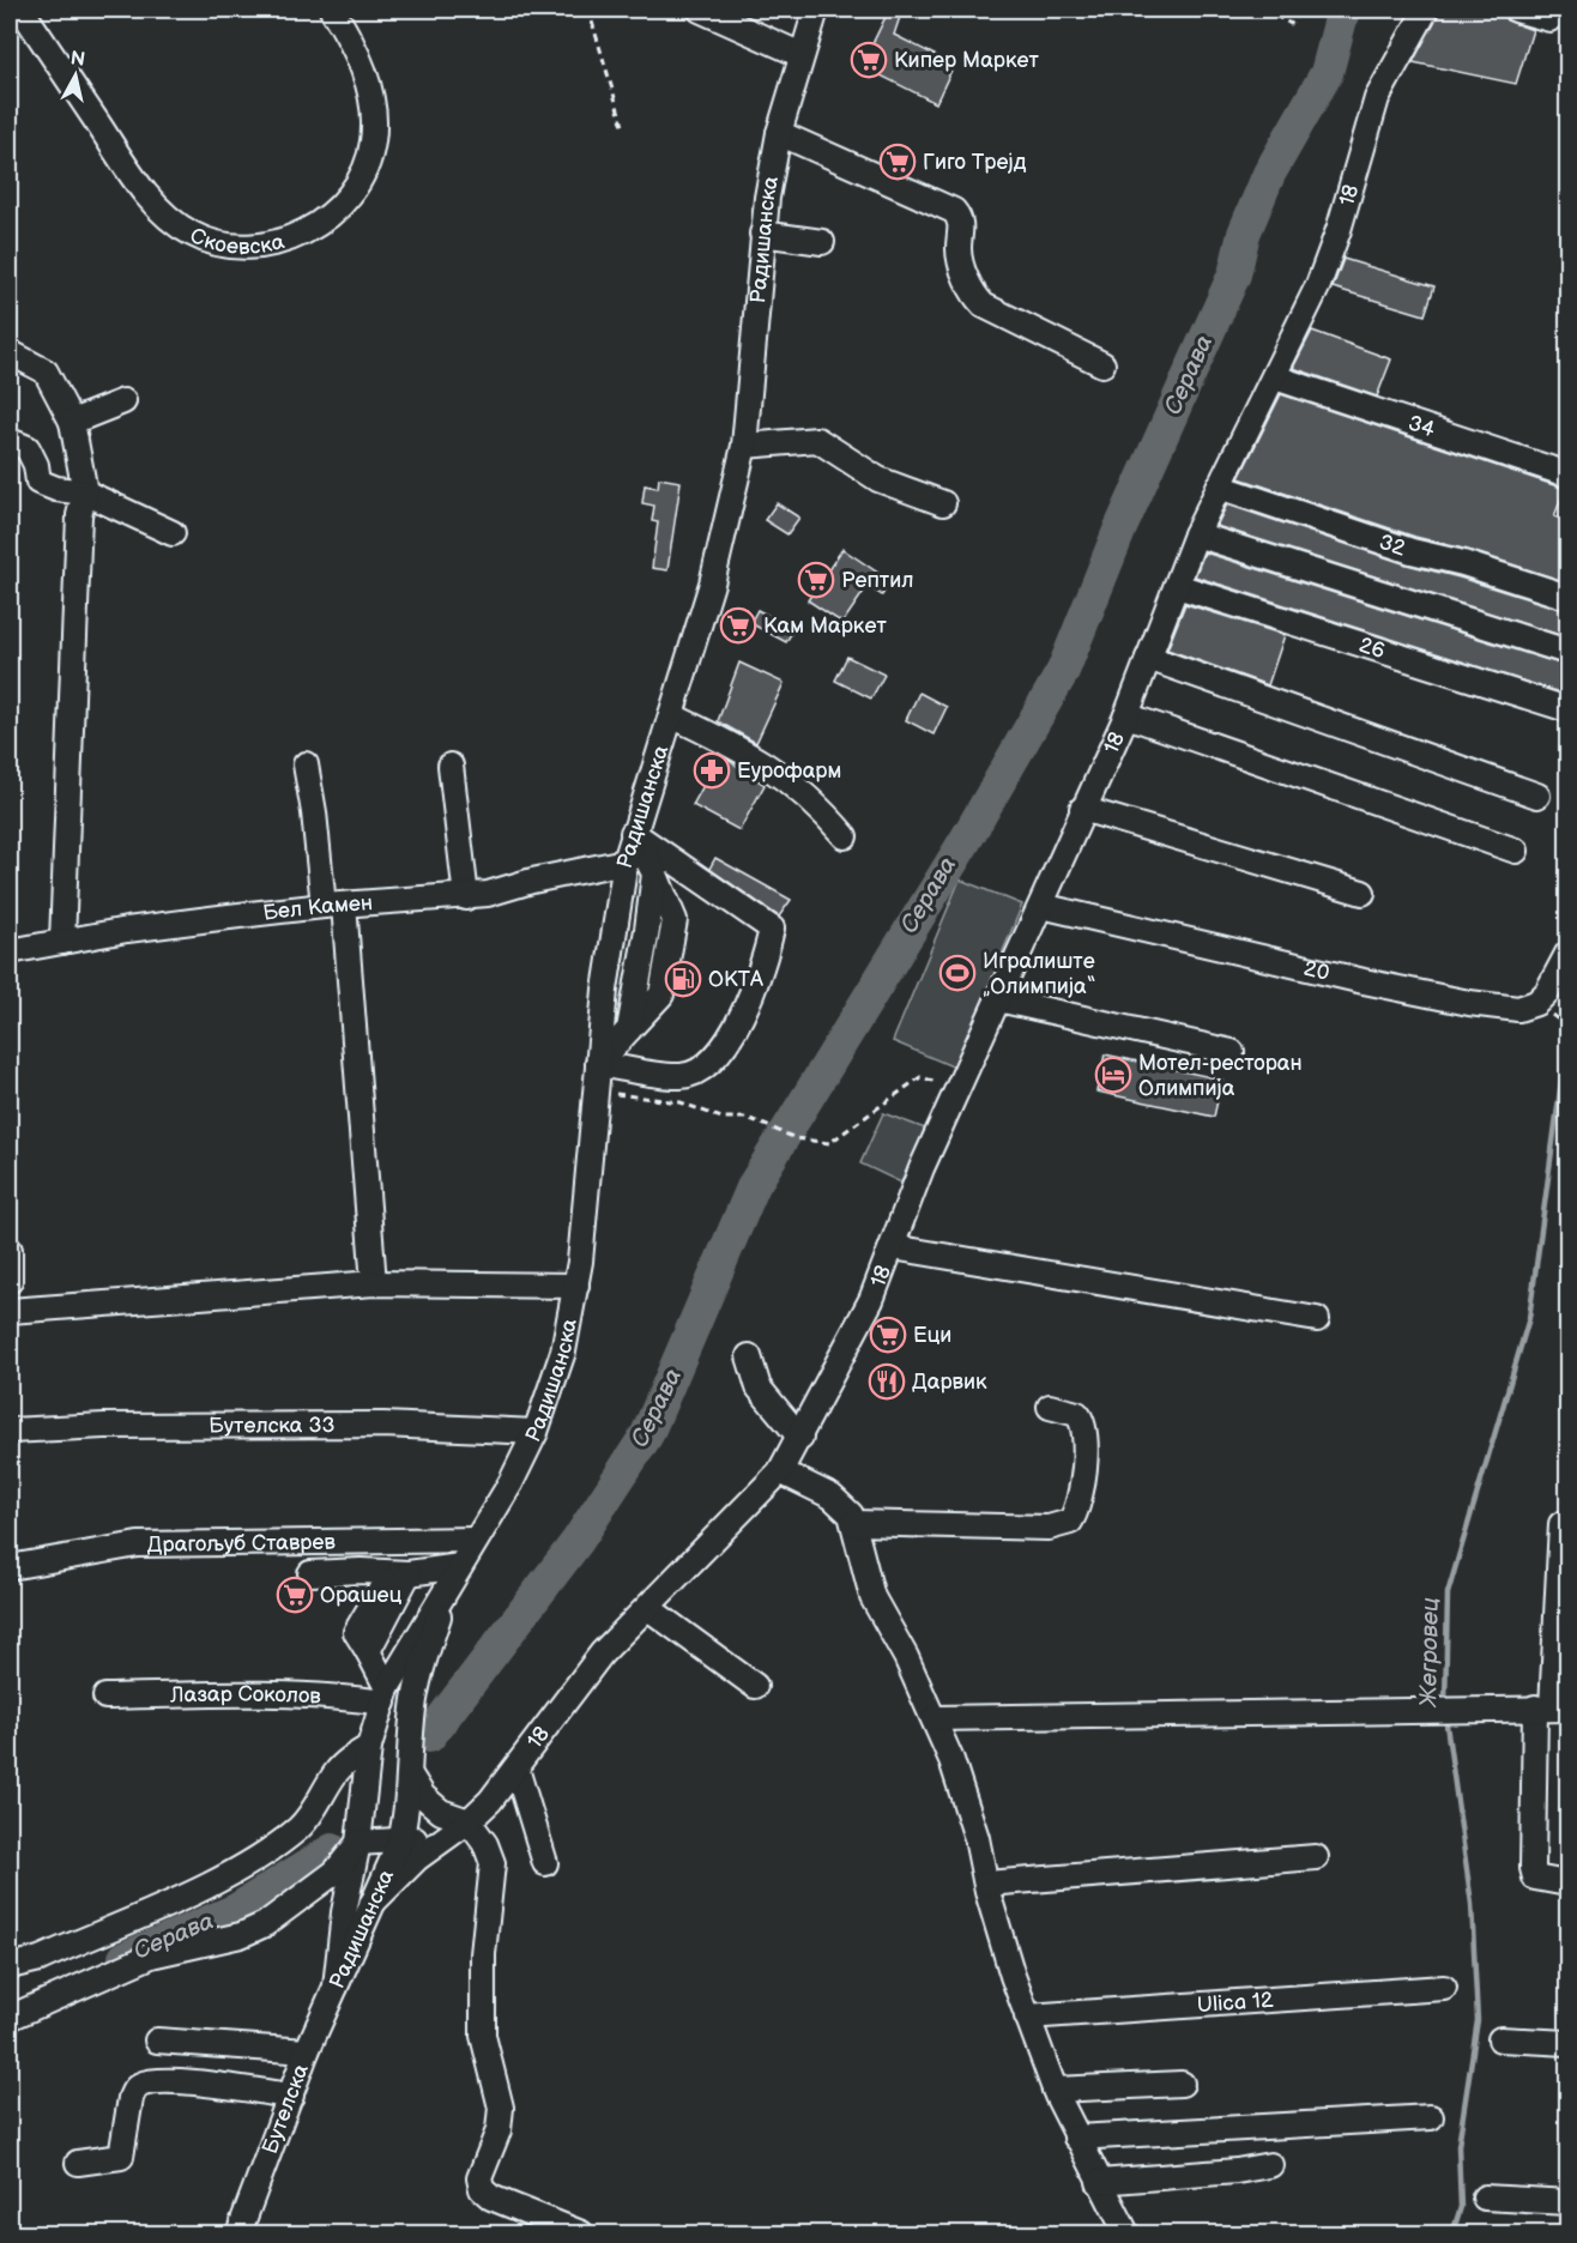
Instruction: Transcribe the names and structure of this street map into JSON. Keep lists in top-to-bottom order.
{
  "streets": {
    "street": [
      "18",
      "Скоевска",
      "Радишанска",
      "34",
      "32",
      "26",
      "Бел Камен",
      "20",
      "Бутелска 33",
      "Драгољуб Ставрев",
      "Лазар Соколов",
      "Ulica 12",
      "Бутелска"
    ]
  },
  "crossings": [
    ["18", "Радишанска"],
    ["18", "34"],
    ["18", "32"],
    ["18", "26"],
    ["18", "20"],
    ["Радишанска", "Бел Камен"],
    ["Радишанска", "Бутелска 33"],
    ["Радишанска", "Драгољуб Ставрев"],
    ["Радишанска", "Лазар Соколов"],
    ["Радишанска", "Бутелска"]
  ],
  "water": ["Серава", "Жегровец"],
  "places": {
    "supermarket": [
      "Кипер Маркет",
      "Гиго Трејд",
      "Рептил",
      "Кам Маркет",
      "Еци",
      "Орашец"
    ],
    "pharmacy": ["Еурофарм"],
    "sports": ["Игралиште „Олимпија“"],
    "fuel station": ["ОКТА"],
    "hotel": ["Мотел-ресторан Олимпија"],
    "restaurant": ["Дарвик"]
  },
  "north": "top"
}
